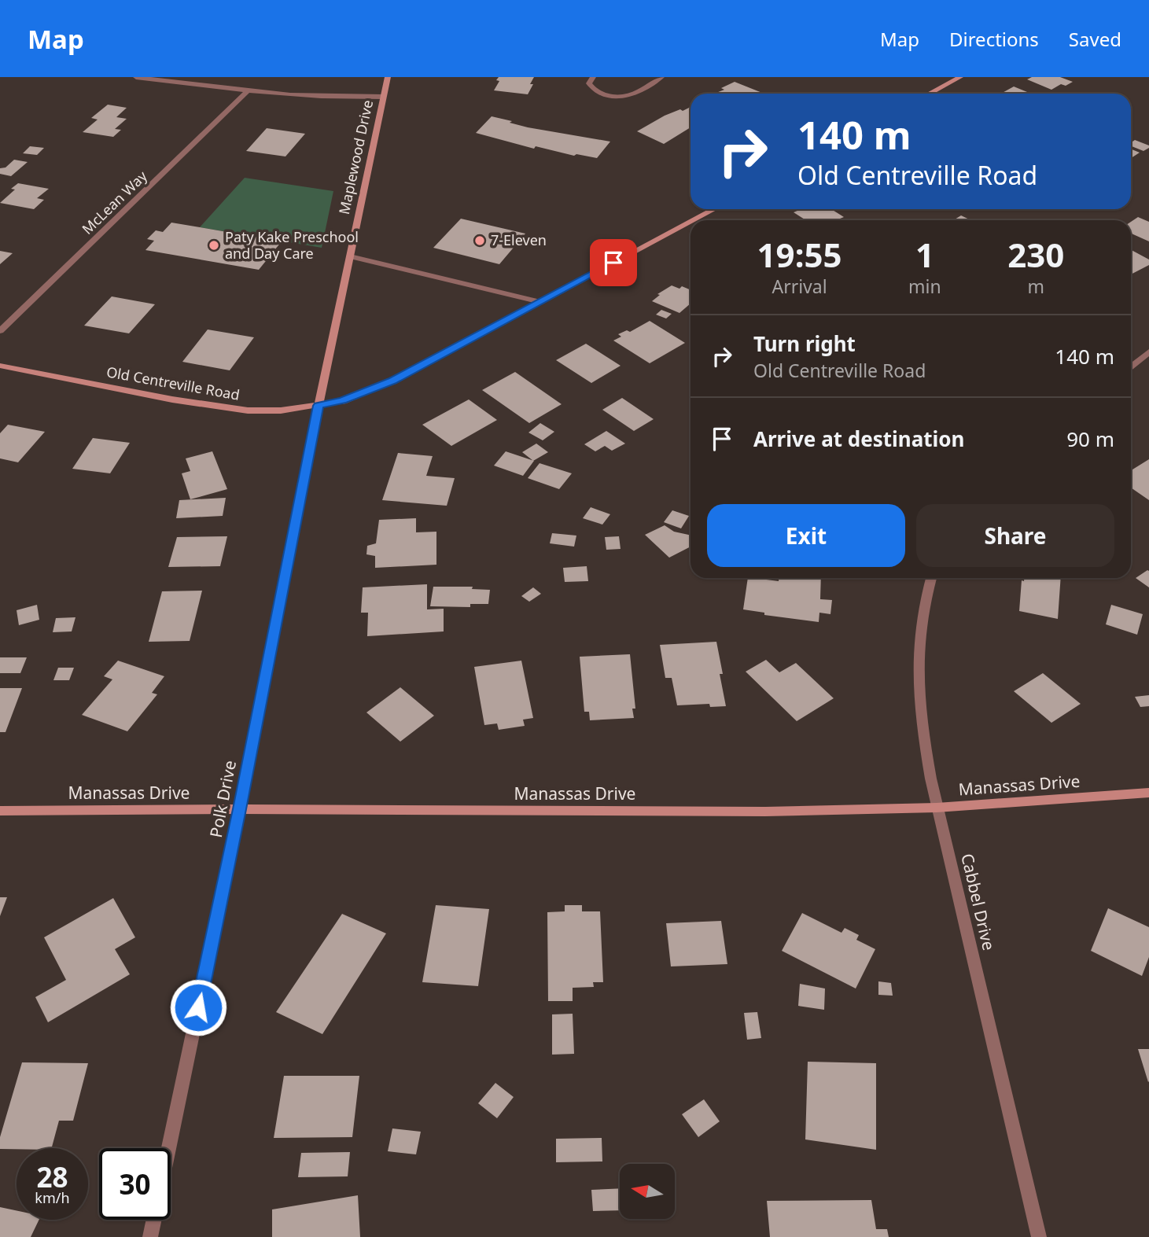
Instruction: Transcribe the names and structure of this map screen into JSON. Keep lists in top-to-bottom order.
{
  "streets": {
    "main road": [
      "Maplewood Drive",
      "Old Centreville Road",
      "Manassas Drive",
      "Polk Drive"
    ],
    "street": ["McLean Way", "Cabbel Drive"]
  },
  "crossings": [
    ["Maplewood Drive", "Old Centreville Road"],
    ["Maplewood Drive", "Polk Drive"],
    ["Old Centreville Road", "Polk Drive"],
    ["Manassas Drive", "Polk Drive"],
    ["Manassas Drive", "Cabbel Drive"]
  ],
  "places": ["7-Eleven", "Paty Kake Preschool and Day Care"],
  "north": "left",
  "page": {
    "header": "Map",
    "nav": ["Map", "Directions", "Saved"],
    "turn": ["140 m", "Old Centreville Road"],
    "eta": [
      "19:55",
      "Arrival",
      "1",
      "min",
      "230",
      "m"
    ],
    "list": [
      {
        "name": "Turn right",
        "note": "Old Centreville Road",
        "value": "140 m"
      },
      {
        "name": "Arrive at destination",
        "value": "90 m"
      }
    ],
    "buttons": ["Exit", "Share"],
    "speed": "28 km/h",
    "limit": "30"
  }
}
